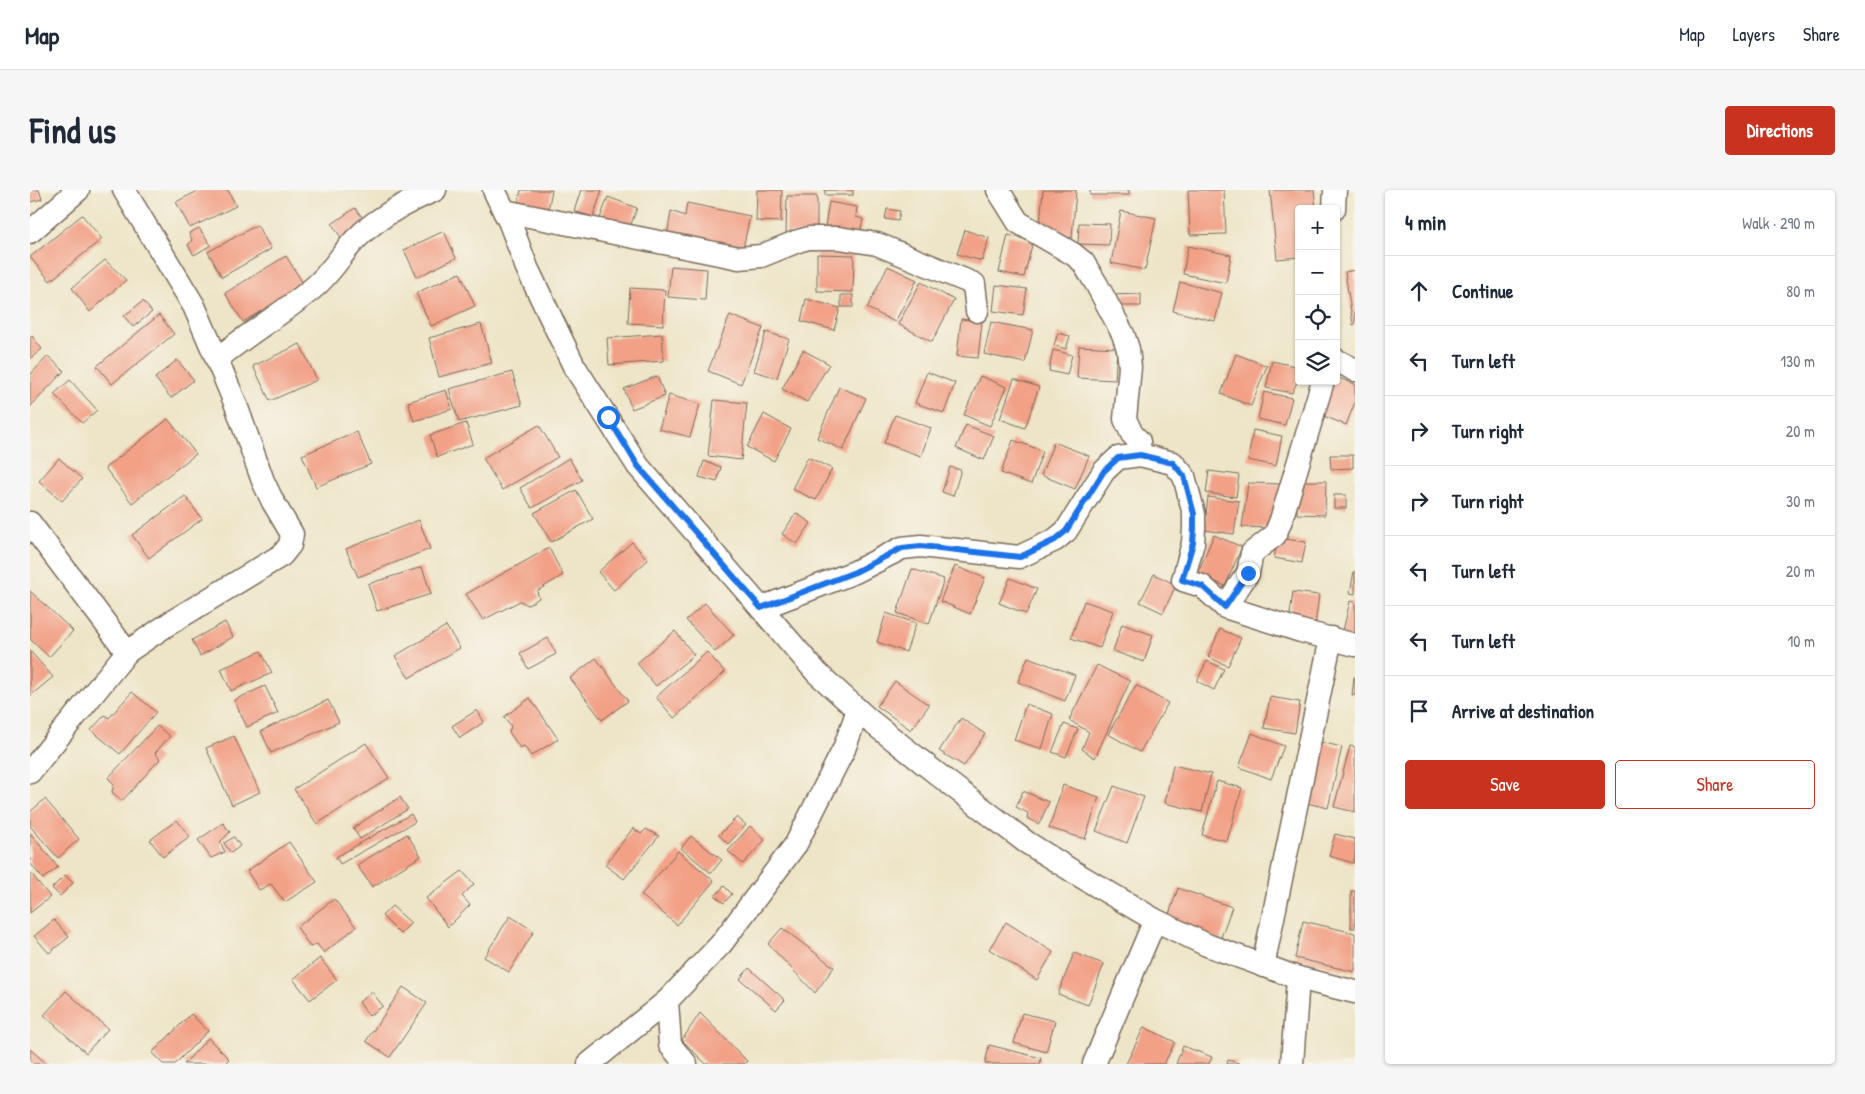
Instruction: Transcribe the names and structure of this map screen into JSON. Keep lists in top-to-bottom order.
{
  "page": {
    "header": "Map",
    "nav": ["Map", "Layers", "Share"],
    "buttons": [
      "Directions",
      ["Save", "Share"]
    ],
    "title": "Find us",
    "heading": ["4 min", "Walk · 290 m"],
    "map_buttons": ["+", "−"],
    "list": [
      ["Continue", "80 m"],
      ["Turn left", "130 m"],
      ["Turn right", "20 m"],
      ["Turn right", "30 m"],
      ["Turn left", "20 m"],
      ["Turn left", "10 m"],
      "Arrive at destination"
    ]
  }
}
